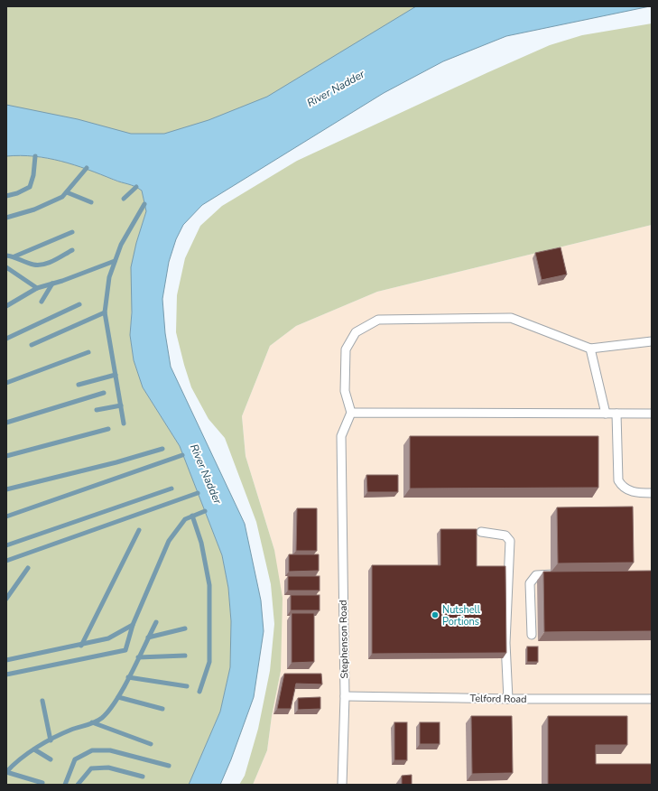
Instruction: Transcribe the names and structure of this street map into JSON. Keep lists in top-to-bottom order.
{
  "streets": {
    "lane": ["Stephenson Road", "Telford Road"]
  },
  "crossings": [
    ["Stephenson Road", "Telford Road"]
  ],
  "water": ["River Nadder"],
  "places": ["Nutshell Portions"]
}
